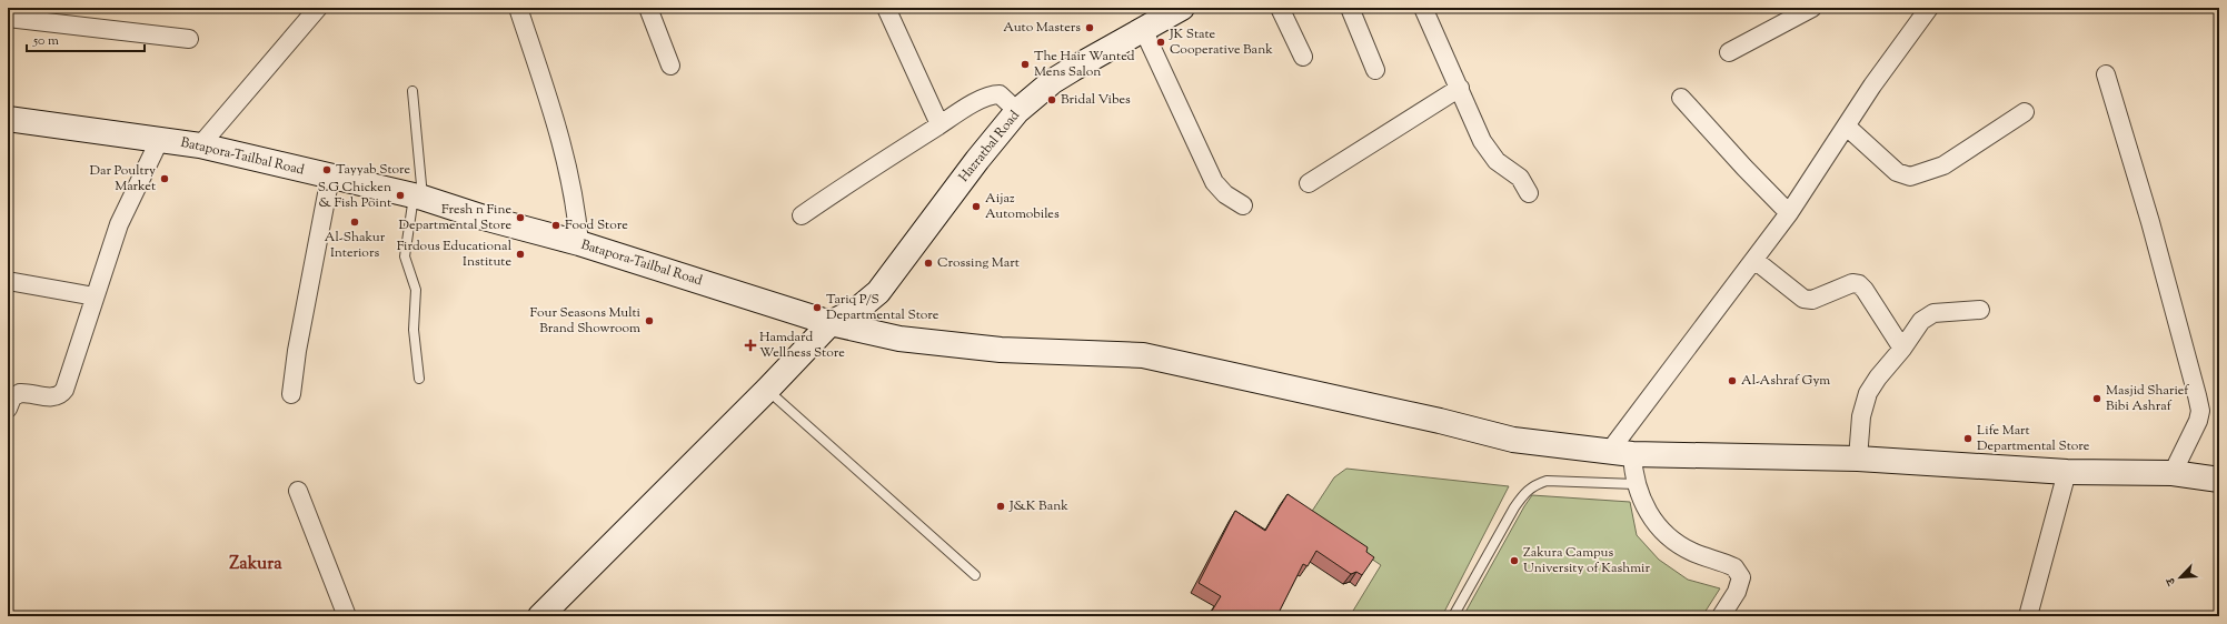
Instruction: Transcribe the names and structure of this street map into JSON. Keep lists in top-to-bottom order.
{
  "streets": {
    "main road": ["Hazratbal Road", "Batapora-Tailbal Road"]
  },
  "crossings": [
    ["Hazratbal Road", "Batapora-Tailbal Road"]
  ],
  "districts": ["Zakura"],
  "places": {
    "other": [
      "Auto Masters",
      "JK State Cooperative Bank",
      "The Hair Wanted Mens Salon",
      "Bridal Vibes",
      "Tayyab Store",
      "Dar Poultry Market",
      "S.G Chicken & Fish Point",
      "Aijaz Automobiles",
      "Fresh n Fine Departmental Store",
      "Al-Shakur Interiors",
      "Food Store",
      "Firdous Educational Institute",
      "Crossing Mart",
      "Tariq P/S Departmental Store",
      "Four Seasons Multi Brand Showroom",
      "Al-Ashraf Gym",
      "Masjid Sharief Bibi Ashraf",
      "Life Mart Departmental Store",
      "J&K Bank",
      "Zakura Campus University of Kashmir"
    ],
    "health": ["Hamdard Wellness Store"]
  },
  "scale_bar": "50 m",
  "north": "bottom left"
}
